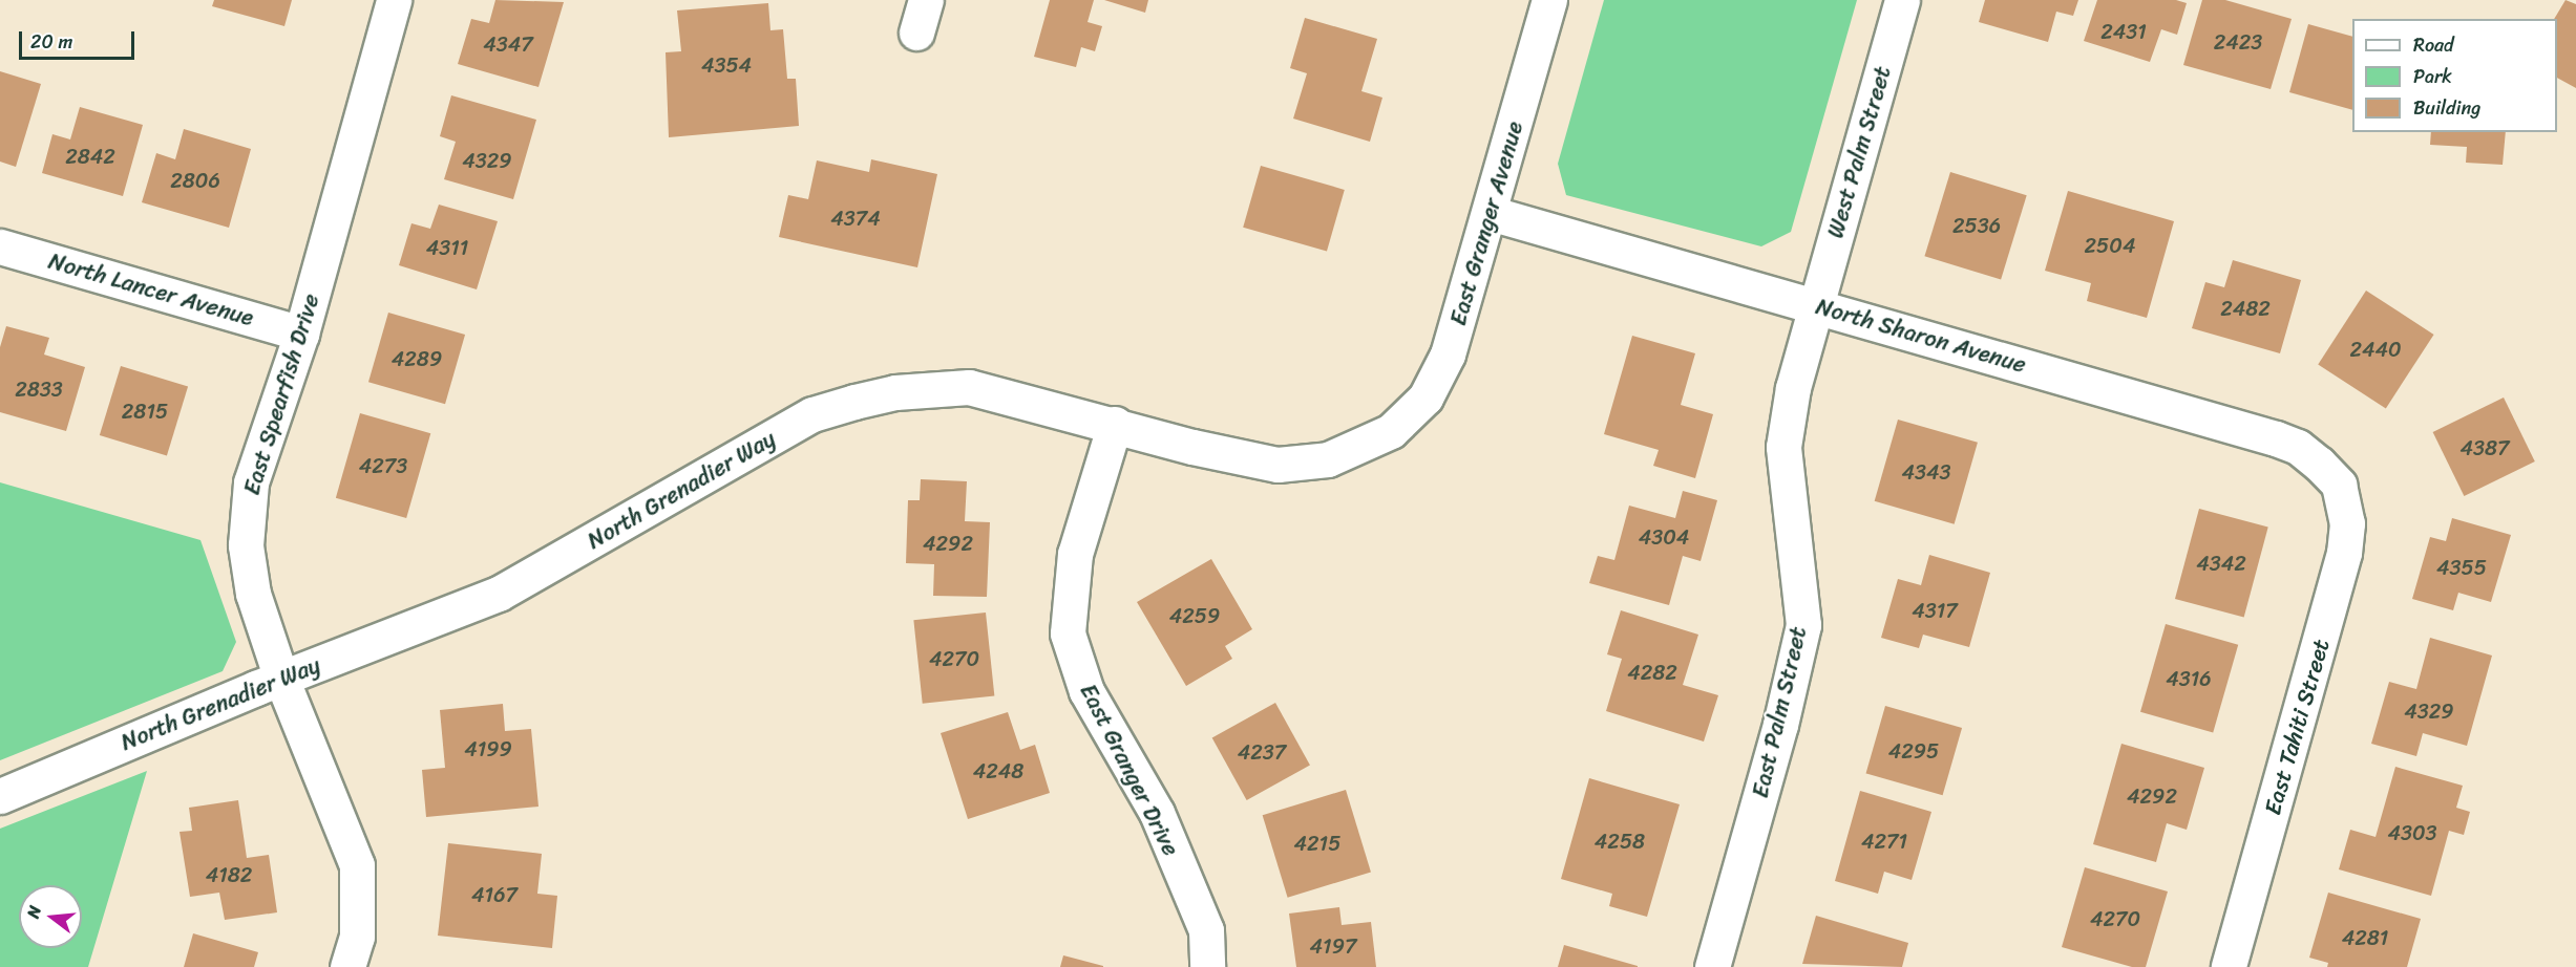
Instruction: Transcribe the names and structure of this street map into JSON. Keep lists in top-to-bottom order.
{
  "streets": {
    "street": [
      "West Palm Street",
      "East Granger Avenue",
      "North Lancer Avenue",
      "North Sharon Avenue",
      "East Spearfish Drive",
      "North Grenadier Way",
      "East Palm Street",
      "East Tahiti Street",
      "East Granger Drive"
    ]
  },
  "crossings": [
    ["West Palm Street", "North Sharon Avenue"],
    ["West Palm Street", "East Palm Street"],
    ["East Granger Avenue", "North Sharon Avenue"],
    ["East Granger Avenue", "North Grenadier Way"],
    ["North Lancer Avenue", "East Spearfish Drive"],
    ["North Sharon Avenue", "East Palm Street"],
    ["North Sharon Avenue", "East Tahiti Street"],
    ["East Spearfish Drive", "North Grenadier Way"],
    ["North Grenadier Way", "East Granger Drive"]
  ],
  "house_numbers": [
    "2431",
    "2423",
    "4347",
    "4354",
    "2842",
    "4329",
    "2806",
    "4374",
    "2536",
    "2504",
    "4311",
    "2482",
    "2440",
    "4289",
    "2833",
    "2815",
    "4387",
    "4273",
    "4343",
    "4304",
    "4292",
    "4342",
    "4355",
    "4317",
    "4259",
    "4270",
    "4282",
    "4316",
    "4329",
    "4199",
    "4295",
    "4237",
    "4248",
    "4292",
    "4303",
    "4258",
    "4271",
    "4215",
    "4182",
    "4167",
    "4270",
    "4281",
    "4197"
  ],
  "legend": ["Road", "Park", "Building"],
  "scale_bar": "20 m",
  "north": "left"
}
